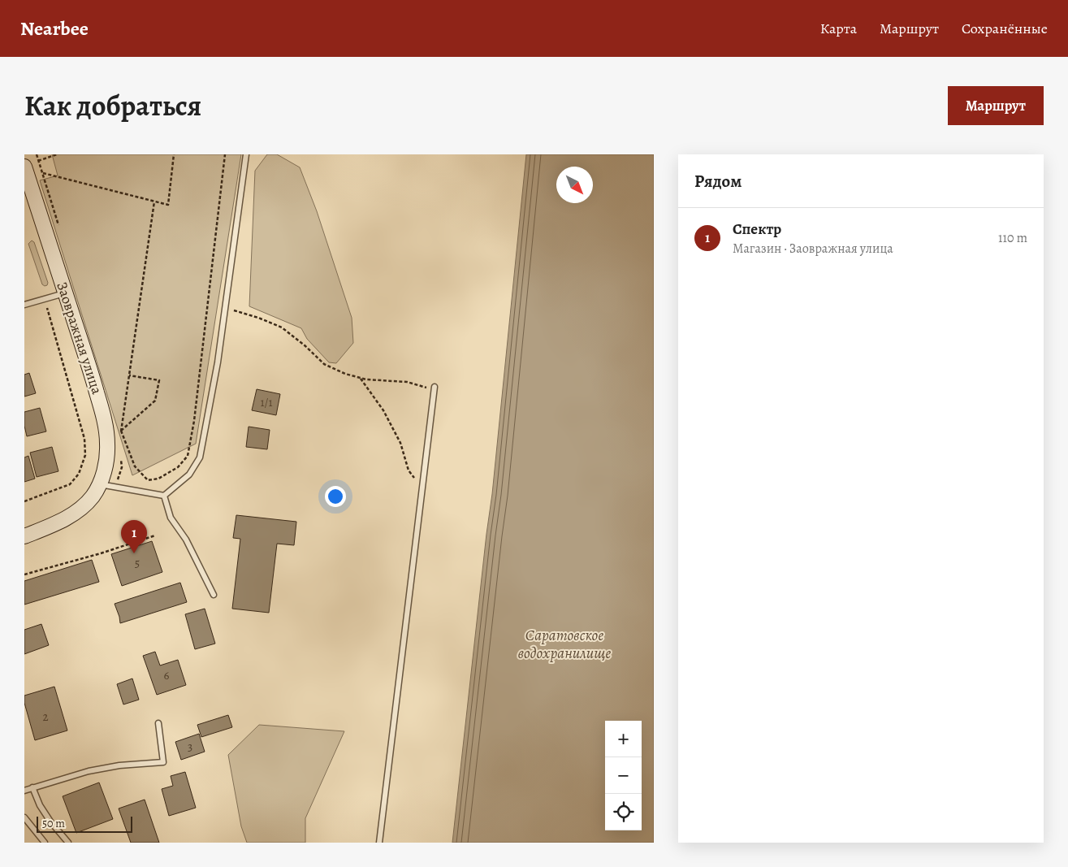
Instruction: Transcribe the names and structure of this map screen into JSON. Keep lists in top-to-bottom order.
{
  "streets": {
    "main road": ["Заовражная улица"]
  },
  "water": ["Саратовское водохранилище"],
  "house_numbers": [
    "1/1",
    "5",
    "6",
    "2",
    "3"
  ],
  "scale_bar": "50 m",
  "north": "bottom right",
  "page": {
    "header": "Nearbee",
    "nav": ["Карта", "Маршрут", "Сохранённые"],
    "title": "Как добраться",
    "buttons": "Маршрут",
    "heading": "Рядом",
    "list": [
      {
        "mark": "1",
        "name": "Спектр",
        "note": "Магазин · Заовражная улица",
        "value": "110 m"
      }
    ],
    "pins": "1",
    "map_buttons": ["+", "−"],
    "scale": "50 m"
  }
}
